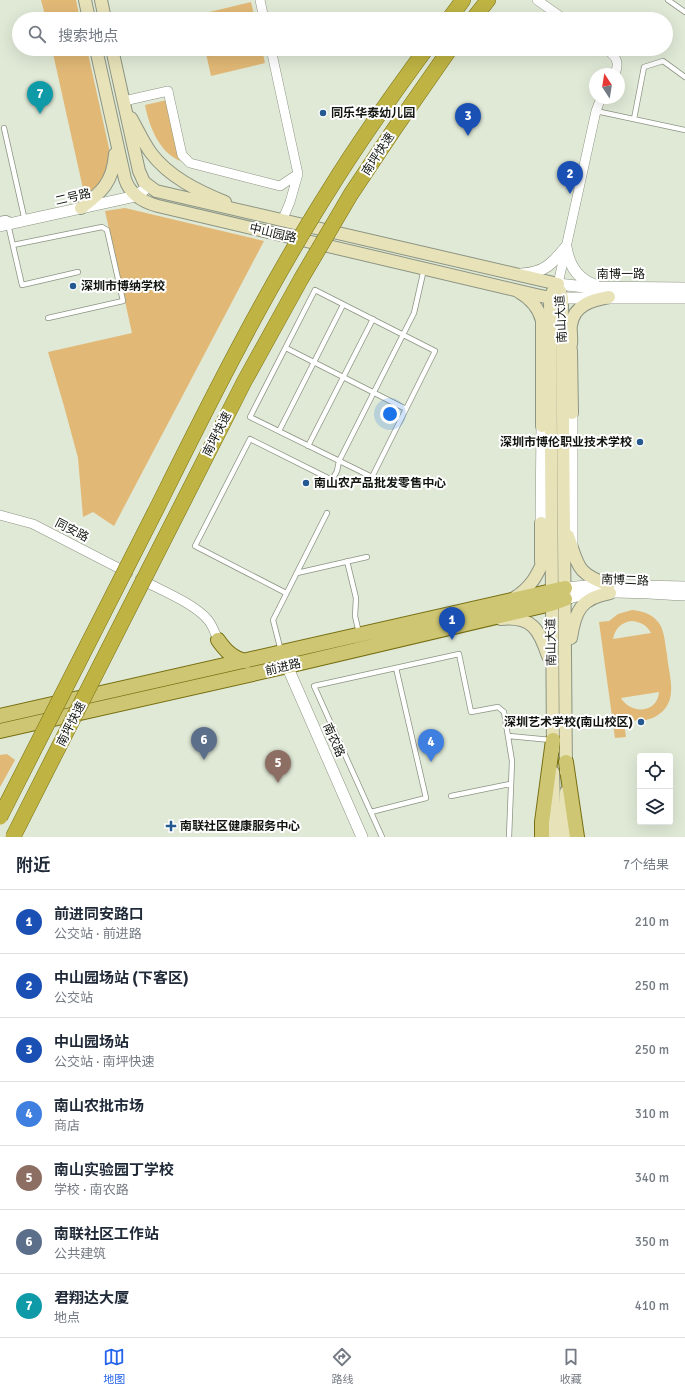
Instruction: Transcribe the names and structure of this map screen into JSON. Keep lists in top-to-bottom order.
{
  "streets": {
    "highway": ["南坪快速"],
    "main road": ["中山园路", "南山大道", "前进路"],
    "street": [
      "二号路",
      "南博一路",
      "同安路",
      "南博二路",
      "南农路"
    ]
  },
  "crossings": [
    ["二号路", "中山园路"],
    ["中山园路", "南博一路"],
    ["中山园路", "南山大道"],
    ["南博一路", "南山大道"],
    ["南山大道", "南博二路"],
    ["南山大道", "前进路"],
    ["南博二路", "前进路"],
    ["前进路", "南农路"]
  ],
  "places": {
    "other": [
      "同乐华泰幼儿园",
      "深圳市博纳学校",
      "深圳市博伦职业技术学校",
      "南山农产品批发零售中心",
      "深圳艺术学校(南山校区)"
    ],
    "health": ["南联社区健康服务中心"]
  },
  "north": "top",
  "page": {
    "search": "搜索地点",
    "pins": [
      "7",
      "3",
      "2",
      "1",
      "6",
      "4",
      "5"
    ],
    "heading": ["附近", "7个结果"],
    "list": [
      {
        "mark": "1",
        "name": "前进同安路口",
        "note": "公交站 · 前进路",
        "value": "210 m"
      },
      {
        "mark": "2",
        "name": "中山园场站 (下客区)",
        "note": "公交站",
        "value": "250 m"
      },
      {
        "mark": "3",
        "name": "中山园场站",
        "note": "公交站 · 南坪快速",
        "value": "250 m"
      },
      {
        "mark": "4",
        "name": "南山农批市场",
        "note": "商店",
        "value": "310 m"
      },
      {
        "mark": "5",
        "name": "南山实验园丁学校",
        "note": "学校 · 南农路",
        "value": "340 m"
      },
      {
        "mark": "6",
        "name": "南联社区工作站",
        "note": "公共建筑",
        "value": "350 m"
      },
      {
        "mark": "7",
        "name": "君翔达大厦",
        "note": "地点",
        "value": "410 m"
      }
    ],
    "nav": ["地图", "路线", "收藏"]
  }
}
